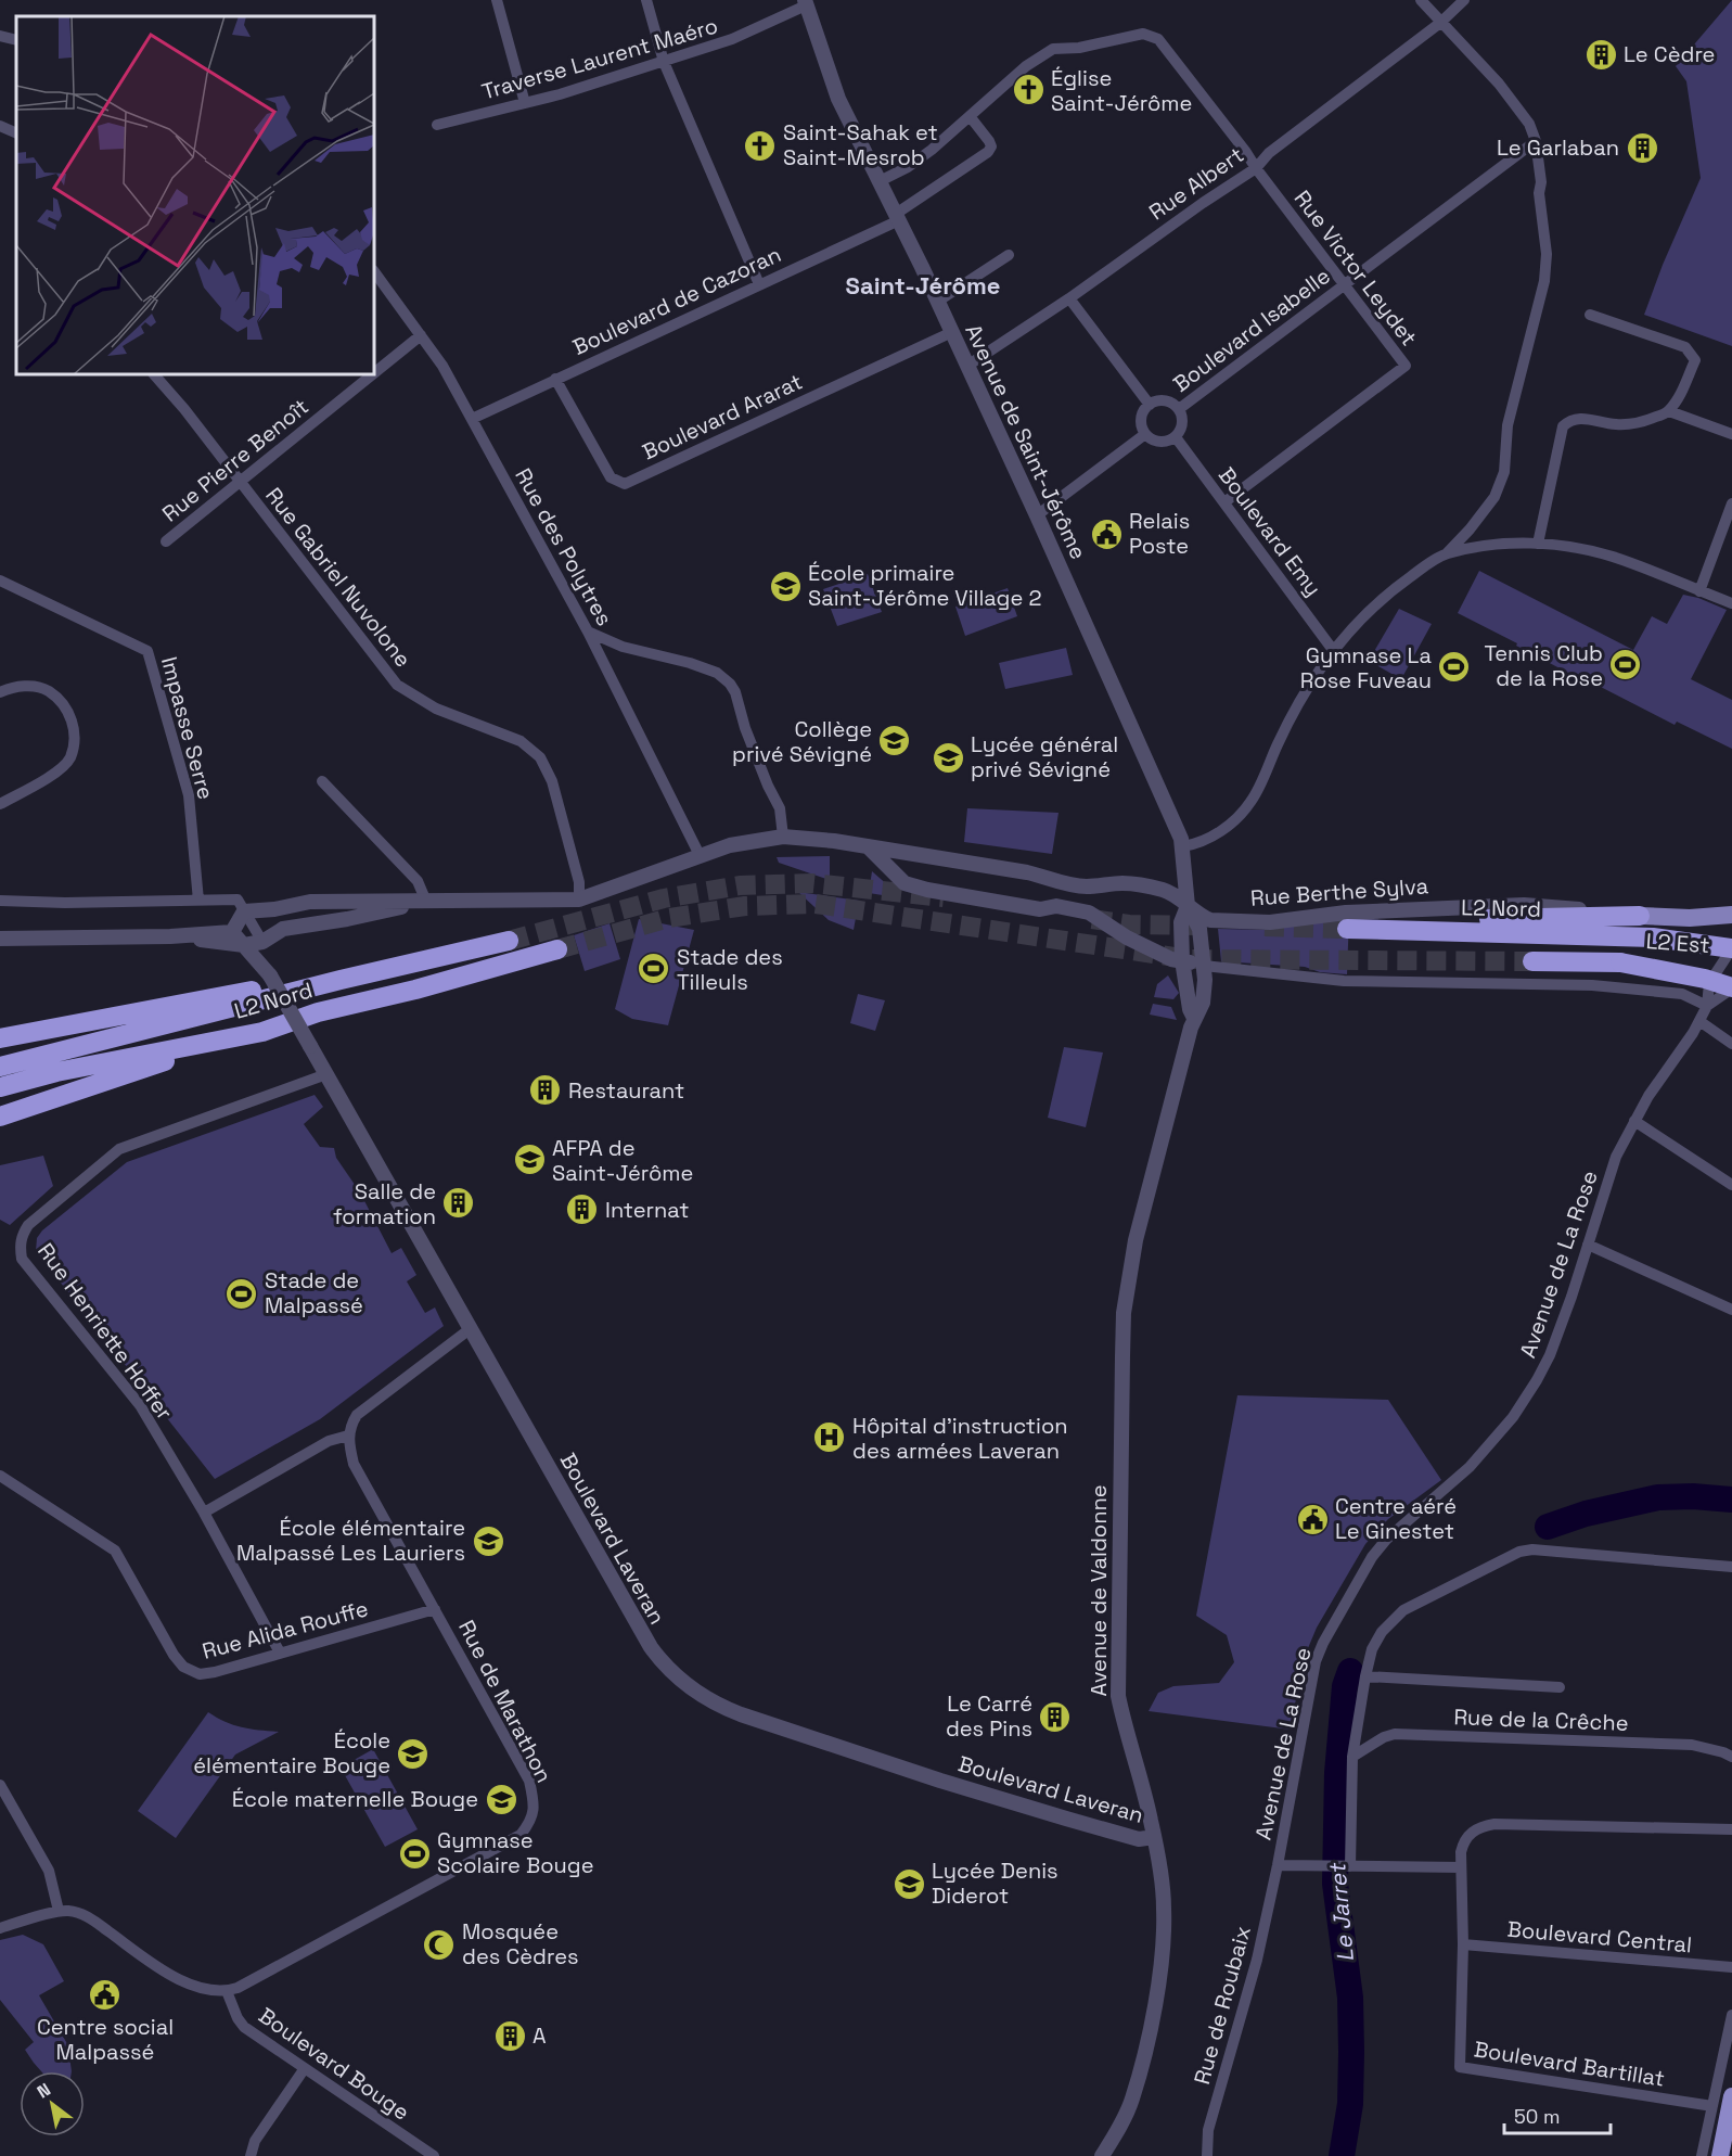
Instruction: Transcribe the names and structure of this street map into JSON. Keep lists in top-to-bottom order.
{
  "streets": {
    "highway": ["L2 Nord", "L2 Est"],
    "main road": ["Rue Berthe Sylva"],
    "street": [
      "Traverse Laurent Maéro",
      "Rue Albert",
      "Rue Victor Leydet",
      "Boulevard de Cazoran",
      "Boulevard Isabelle",
      "Boulevard Ararat",
      "Avenue de Saint-Jérôme",
      "Rue Pierre Benoît",
      "Boulevard Emy",
      "Rue des Polytres",
      "Rue Gabriel Nuvolone",
      "Impasse Serre",
      "Avenue de La Rose",
      "Rue Henriette Hoffer",
      "Boulevard Laveran",
      "Avenue de Valdonne",
      "Rue Alida Rouffe",
      "Rue de Marathon",
      "Rue de la Crêche",
      "Boulevard Central",
      "Rue de Roubaix",
      "Boulevard Bouge",
      "Boulevard Bartillat"
    ]
  },
  "crossings": [
    ["Traverse Laurent Maéro", "Avenue de Saint-Jérôme"],
    ["Rue Albert", "Rue Victor Leydet"],
    ["Rue Albert", "Avenue de Saint-Jérôme"],
    ["Rue Victor Leydet", "Boulevard de Cazoran"],
    ["Rue Victor Leydet", "Boulevard Isabelle"],
    ["Rue Victor Leydet", "Avenue de Saint-Jérôme"],
    ["Rue Victor Leydet", "Boulevard Emy"],
    ["Boulevard de Cazoran", "Boulevard Ararat"],
    ["Boulevard de Cazoran", "Avenue de Saint-Jérôme"],
    ["Boulevard de Cazoran", "Rue des Polytres"],
    ["Boulevard Isabelle", "Boulevard Emy"],
    ["Boulevard Ararat", "Avenue de Saint-Jérôme"],
    ["Avenue de Saint-Jérôme", "Rue Berthe Sylva"],
    ["Avenue de Saint-Jérôme", "Avenue de Valdonne"],
    ["Rue Pierre Benoît", "Rue des Polytres"],
    ["Rue Pierre Benoît", "Rue Gabriel Nuvolone"],
    ["Rue des Polytres", "Rue Berthe Sylva"],
    ["Rue Gabriel Nuvolone", "Rue Berthe Sylva"],
    ["Rue Berthe Sylva", "L2 Nord"],
    ["Rue Berthe Sylva", "Avenue de Valdonne"],
    ["L2 Nord", "L2 Est"],
    ["Avenue de La Rose", "Rue de Roubaix"],
    ["Rue Henriette Hoffer", "Boulevard Laveran"],
    ["Rue Henriette Hoffer", "Rue Alida Rouffe"],
    ["Boulevard Laveran", "Avenue de Valdonne"],
    ["Rue Alida Rouffe", "Rue de Marathon"],
    ["Rue de Marathon", "Boulevard Bouge"],
    ["Boulevard Central", "Boulevard Bartillat"]
  ],
  "districts": ["Saint-Jérôme"],
  "water": ["Le Jarret"],
  "places": {
    "building": [
      "Le Cèdre",
      "Le Garlaban",
      "Restaurant",
      "Salle de formation",
      "Internat",
      "Le Carré des Pins",
      "A"
    ],
    "church": ["Église Saint-Jérôme", "Saint-Sahak et Saint-Mesrob"],
    "public building": ["Relais Poste", "Centre aéré Le Ginestet", "Centre social Malpassé"],
    "school or university": [
      "École primaire Saint-Jérôme Village 2",
      "Collège privé Sévigné",
      "Lycée général privé Sévigné",
      "AFPA de Saint-Jérôme",
      "École élémentaire Malpassé Les Lauriers",
      "École élémentaire Bouge",
      "École maternelle Bouge",
      "Lycée Denis Diderot"
    ],
    "sports": [
      "Tennis Club de la Rose",
      "Gymnase La Rose Fuveau",
      "Stade des Tilleuls",
      "Stade de Malpassé",
      "Gymnase Scolaire Bouge"
    ],
    "hospital": ["Hôpital d'instruction des armées Laveran"],
    "mosque": ["Mosquée des Cèdres"]
  },
  "scale_bar": "50 m",
  "north": "top left"
}
